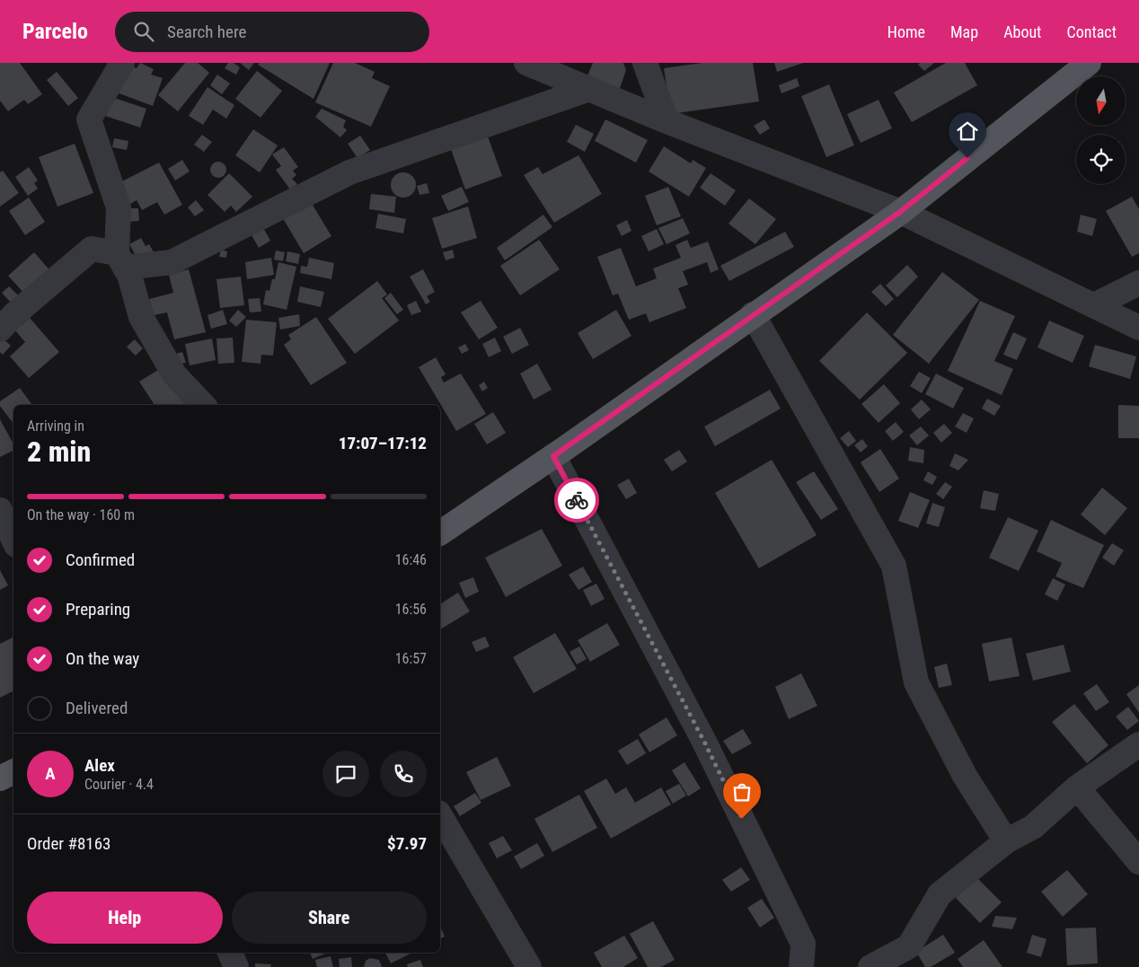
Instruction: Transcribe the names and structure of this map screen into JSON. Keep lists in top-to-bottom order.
{
  "north": "bottom",
  "page": {
    "header": "Parcelo",
    "search": "Search here",
    "nav": [
      "Home",
      "Map",
      "About",
      "Contact"
    ],
    "heading": ["2 min", "Arriving in", "17:07–17:12"],
    "panel": [
      "Alex",
      "Courier · 4.4",
      "Order #8163",
      "$7.97"
    ],
    "bar": "On the way · 160 m",
    "list": [
      ["Confirmed", "16:46"],
      ["Preparing", "16:56"],
      ["On the way", "16:57"],
      "Delivered"
    ],
    "round": "A",
    "buttons": ["Help", "Share"]
  }
}
